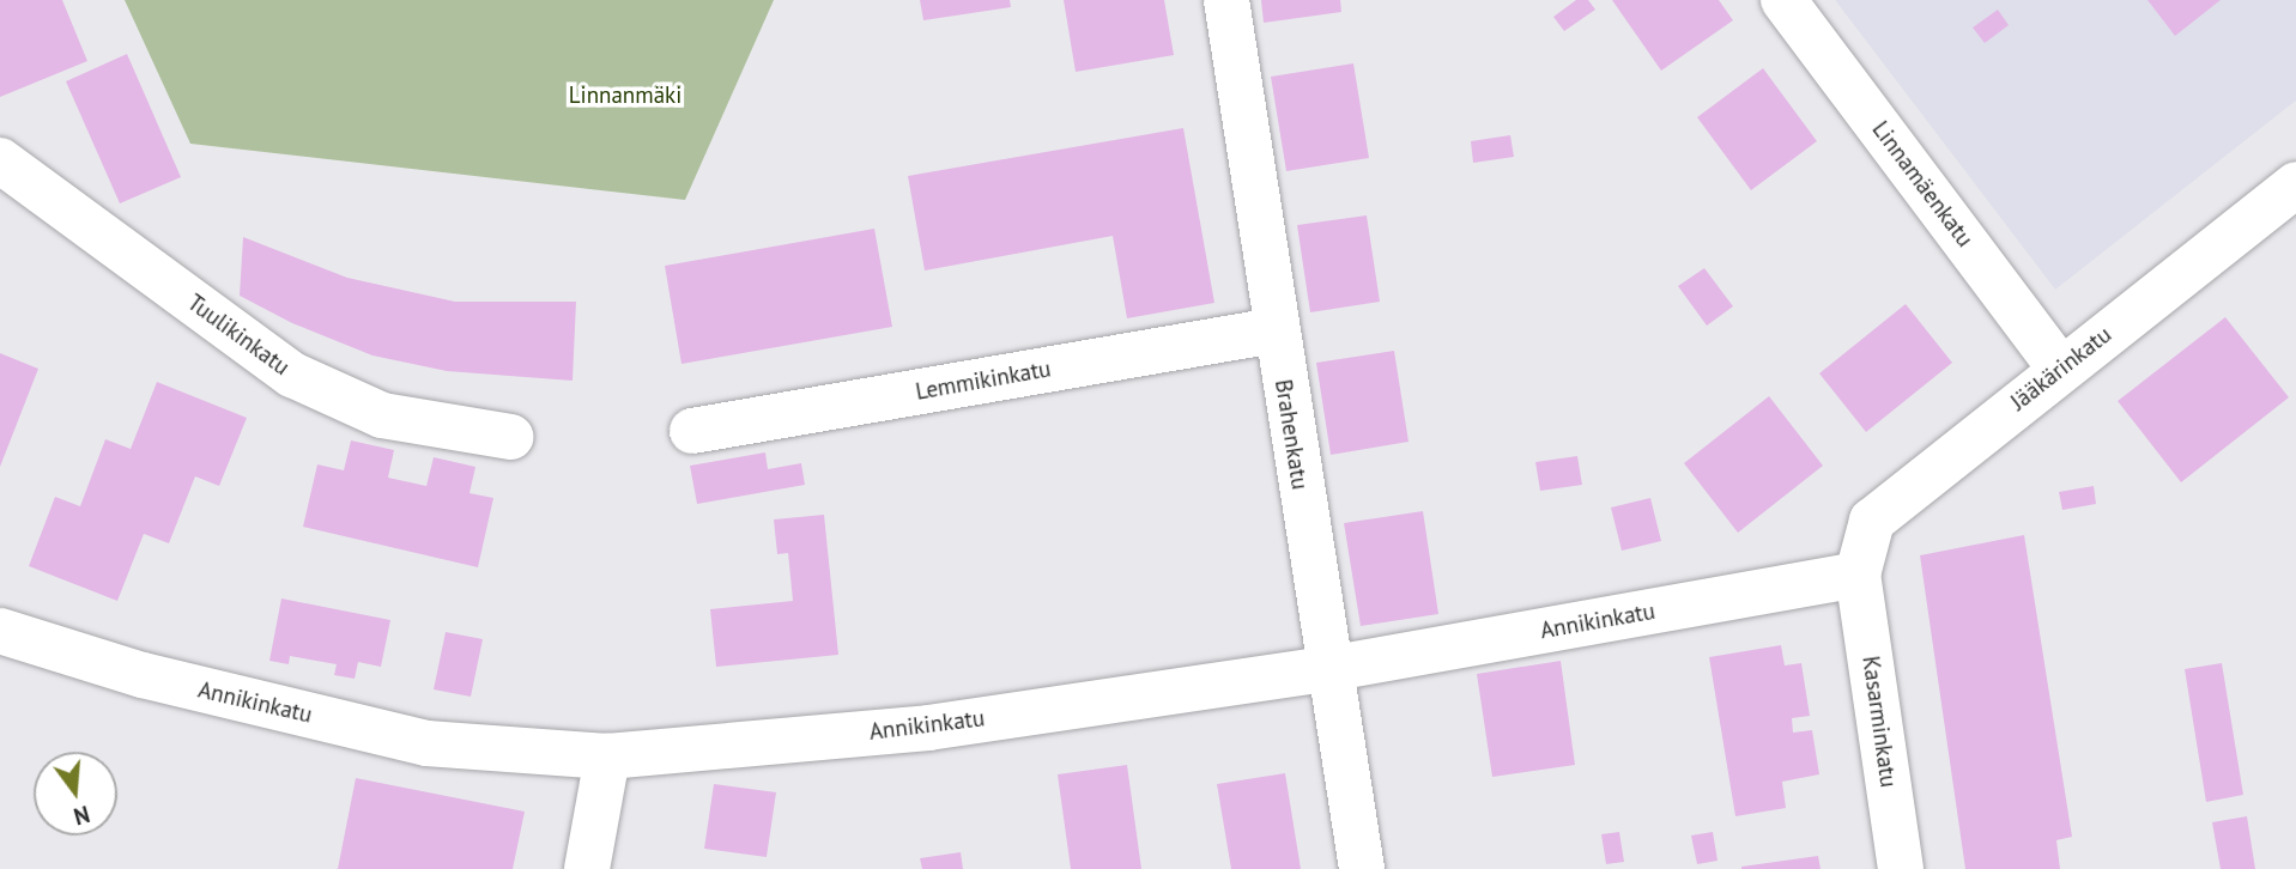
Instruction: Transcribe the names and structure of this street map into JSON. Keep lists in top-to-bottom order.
{
  "streets": {
    "street": [
      "Linnamäenkatu",
      "Tuulikinkatu",
      "Jääkärinkatu",
      "Lemmikinkatu",
      "Brahenkatu",
      "Annikinkatu",
      "Kasarminkatu"
    ]
  },
  "crossings": [
    ["Linnamäenkatu", "Jääkärinkatu"],
    ["Jääkärinkatu", "Annikinkatu"],
    ["Jääkärinkatu", "Kasarminkatu"],
    ["Lemmikinkatu", "Brahenkatu"],
    ["Brahenkatu", "Annikinkatu"],
    ["Annikinkatu", "Kasarminkatu"]
  ],
  "parks": ["Linnanmäki"],
  "north": "bottom"
}
